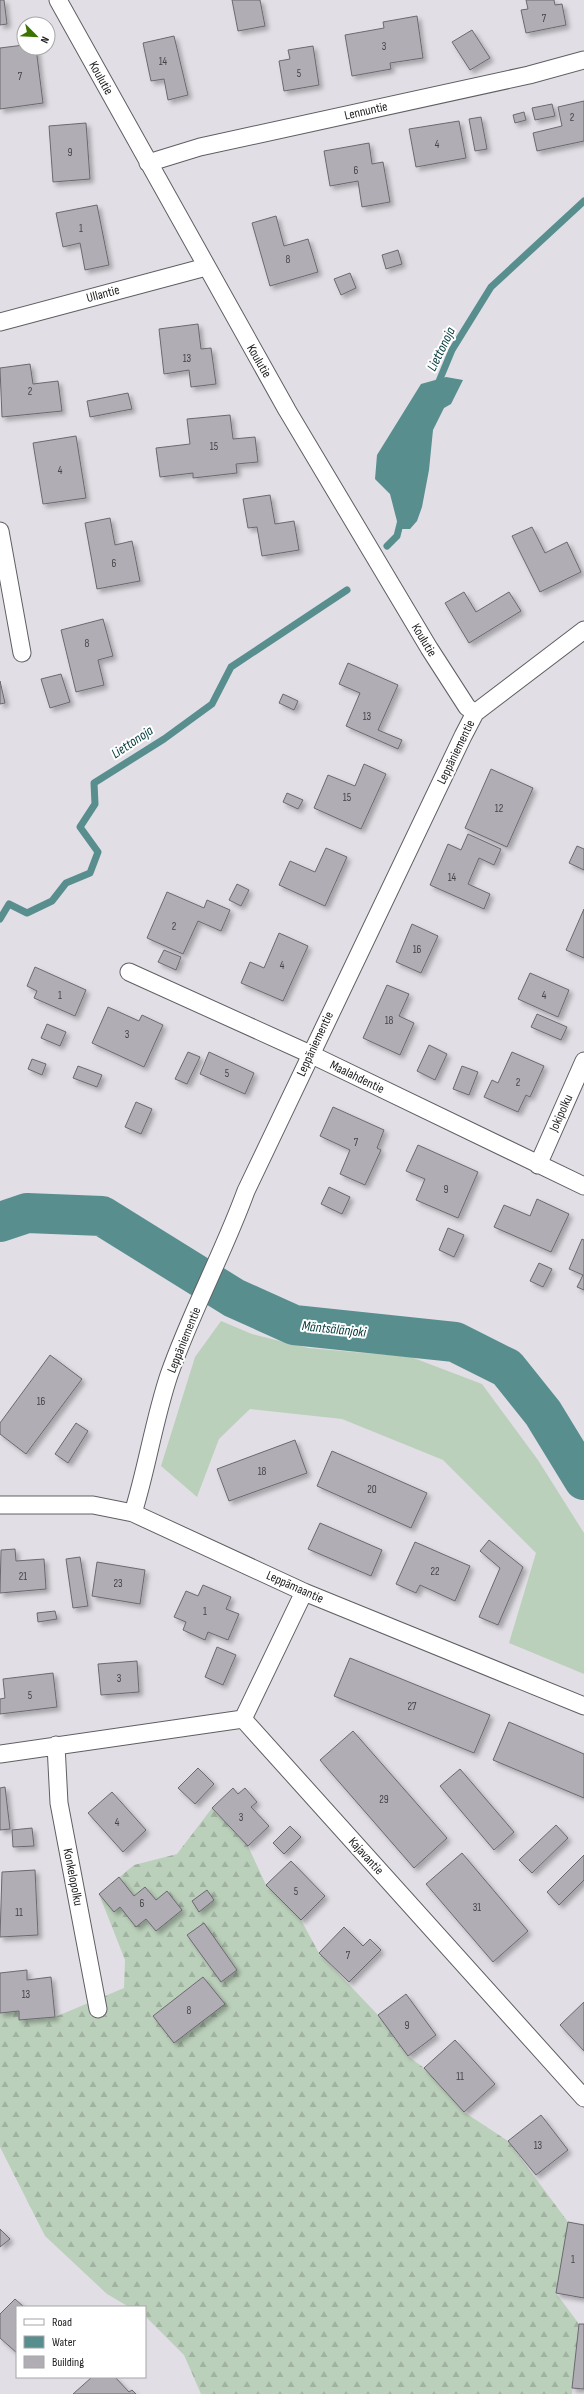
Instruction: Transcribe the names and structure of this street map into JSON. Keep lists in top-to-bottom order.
{
  "streets": {
    "street": [
      "Koulutie",
      "Lennuntie",
      "Ullantie",
      "Leppäniementie",
      "Maalahdentie",
      "Jokipolku",
      "Leppämaantie",
      "Kajavantie",
      "Konkelopolku"
    ]
  },
  "crossings": [
    ["Koulutie", "Lennuntie"],
    ["Koulutie", "Ullantie"],
    ["Koulutie", "Leppäniementie"],
    ["Leppäniementie", "Maalahdentie"],
    ["Leppäniementie", "Leppämaantie"],
    ["Maalahdentie", "Jokipolku"]
  ],
  "water": ["Liettonoja", "Mäntsälänjoki"],
  "house_numbers": [
    "7",
    "3",
    "14",
    "5",
    "7",
    "2",
    "4",
    "9",
    "6",
    "1",
    "8",
    "13",
    "2",
    "15",
    "4",
    "6",
    "8",
    "13",
    "15",
    "12",
    "14",
    "2",
    "16",
    "4",
    "1",
    "4",
    "18",
    "3",
    "5",
    "2",
    "7",
    "9",
    "16",
    "18",
    "20",
    "22",
    "21",
    "23",
    "1",
    "3",
    "5",
    "27",
    "29",
    "3",
    "4",
    "5",
    "6",
    "31",
    "11",
    "7",
    "13",
    "8",
    "9",
    "11",
    "13",
    "1"
  ],
  "legend": ["Road", "Water", "Building"],
  "north": "bottom right"
}
